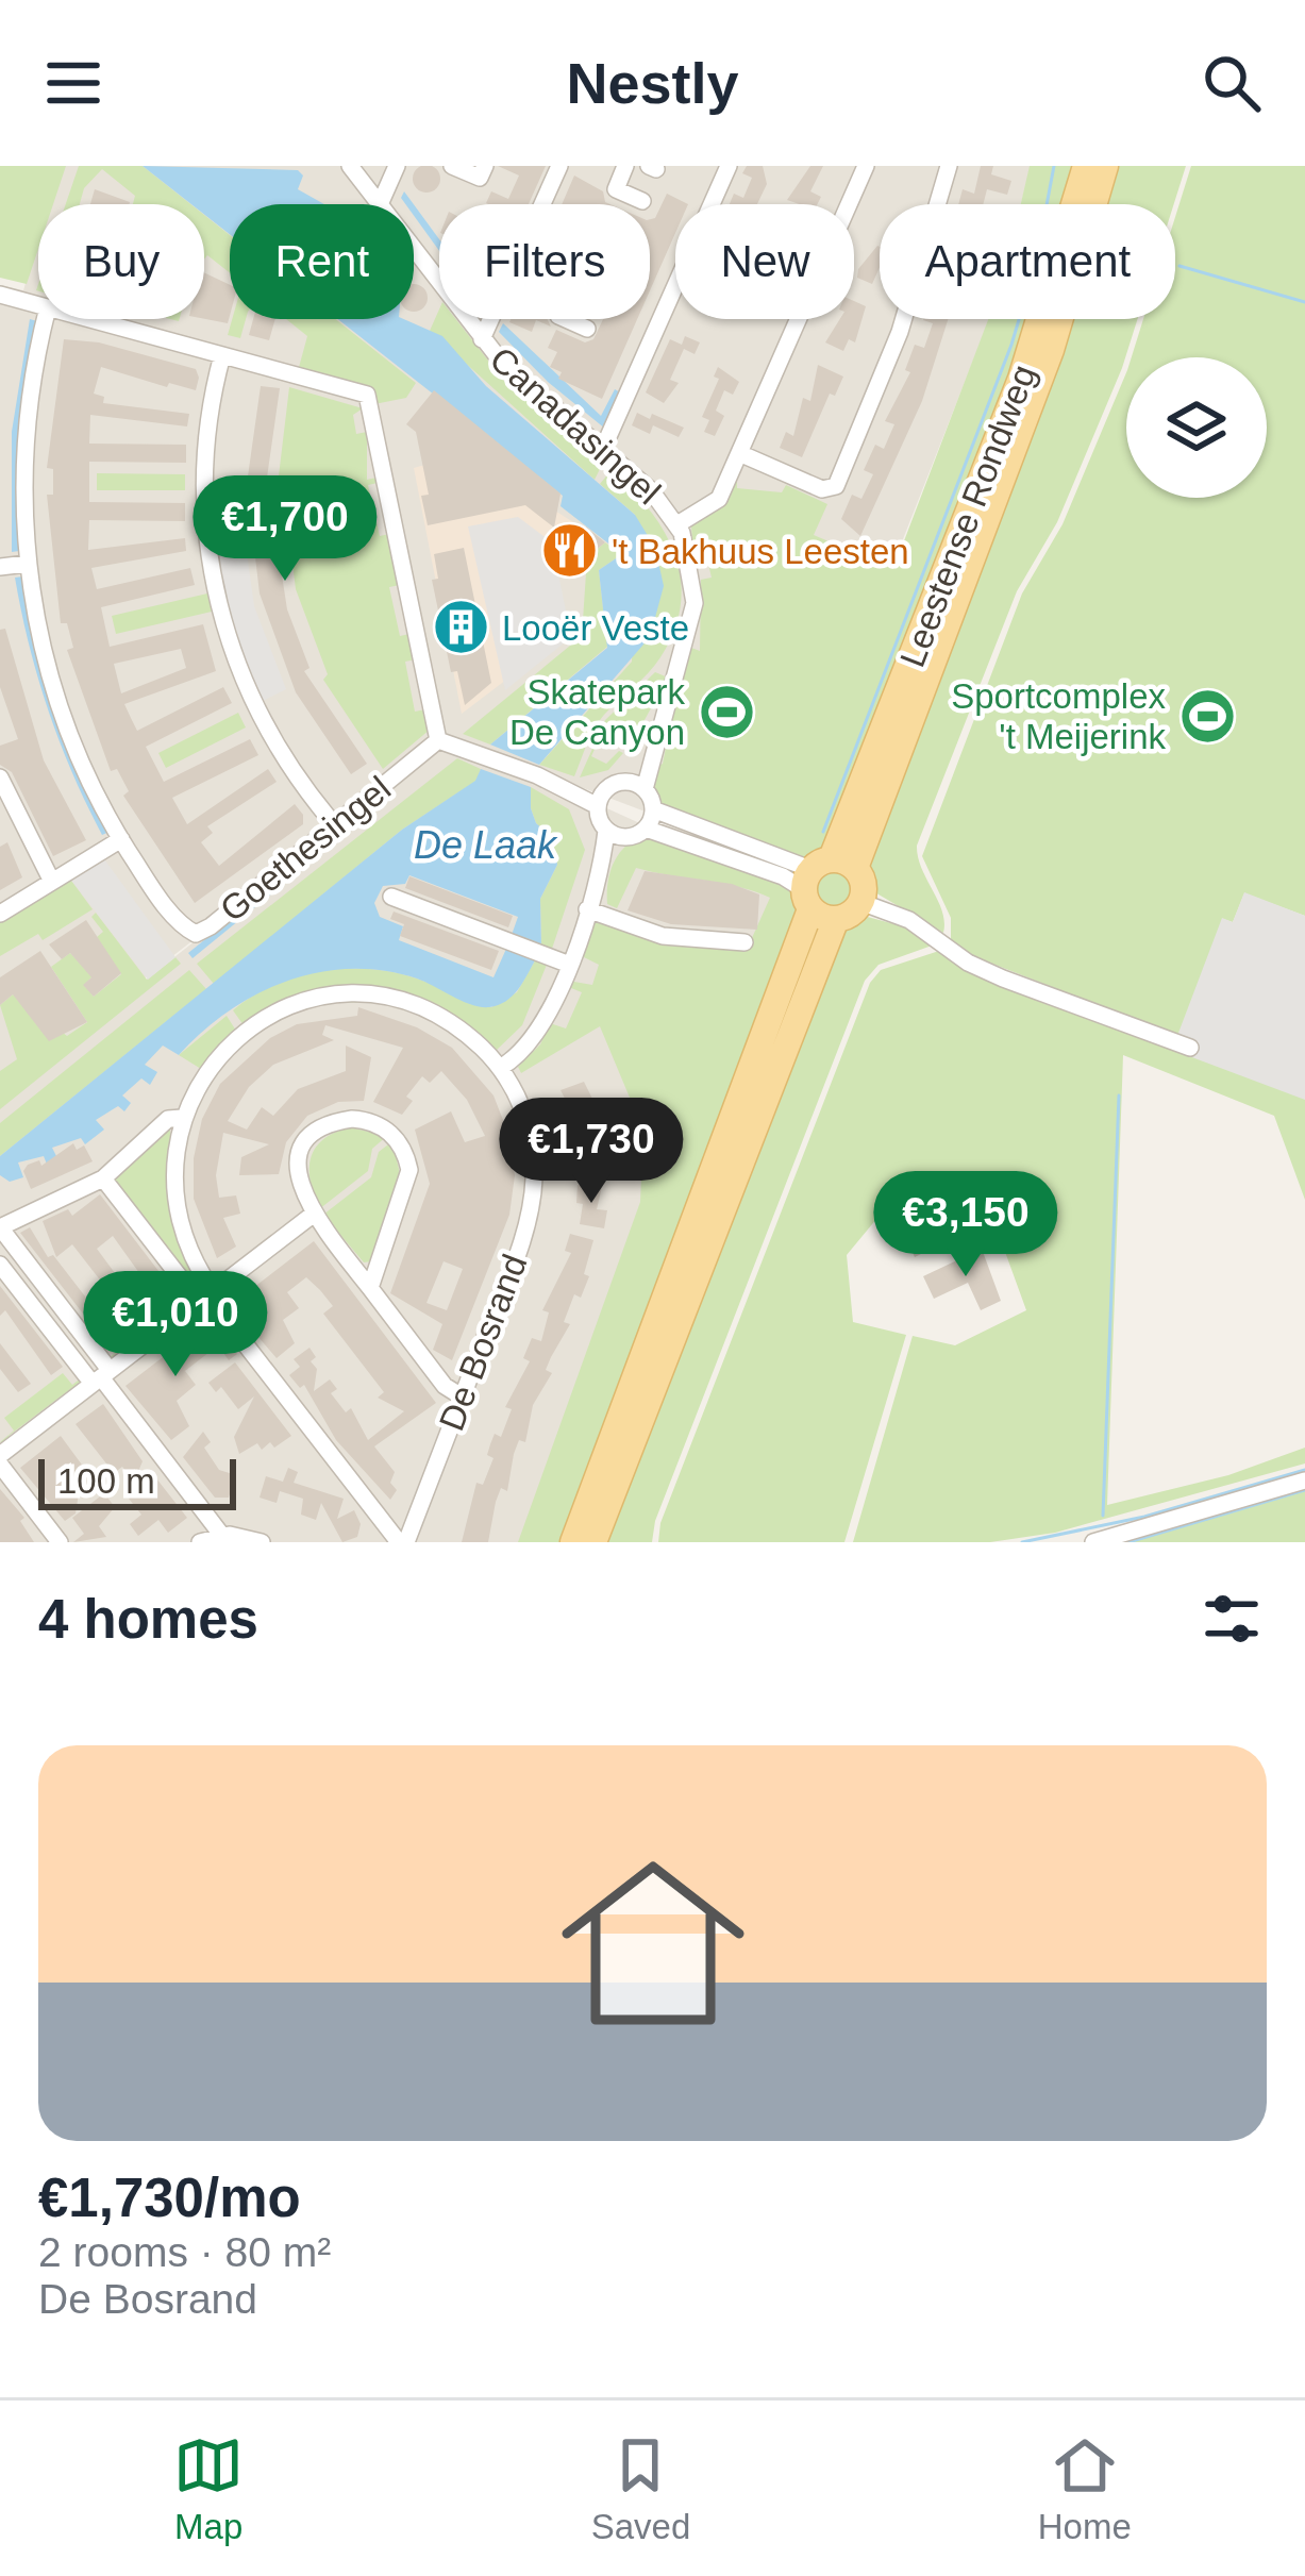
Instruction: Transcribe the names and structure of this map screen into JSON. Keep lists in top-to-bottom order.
{
  "streets": {
    "main road": ["Leestense Rondweg"],
    "street": ["Canadasingel", "Goethesingel", "De Bosrand"]
  },
  "water": ["De Laak"],
  "places": {
    "restaurant": ["'t Bakhuus Leesten"],
    "building": ["Looër Veste"],
    "sports": ["Skatepark De Canyon", "Sportcomplex 't Meijerink"]
  },
  "scale_bar": "100 m",
  "page": {
    "header": "Nestly",
    "chip": [
      "Buy",
      "Rent",
      "Filters",
      "New",
      "Apartment"
    ],
    "price": [
      "€1,700",
      "€1,730",
      "€3,150",
      "€1,010"
    ],
    "scale": "100 m",
    "heading": "4 homes",
    "list": [
      {
        "name": "€1,730/mo",
        "note": "2 rooms · 80 m² · De Bosrand"
      }
    ],
    "tabs": ["Map", "Saved", "Home"]
  }
}
